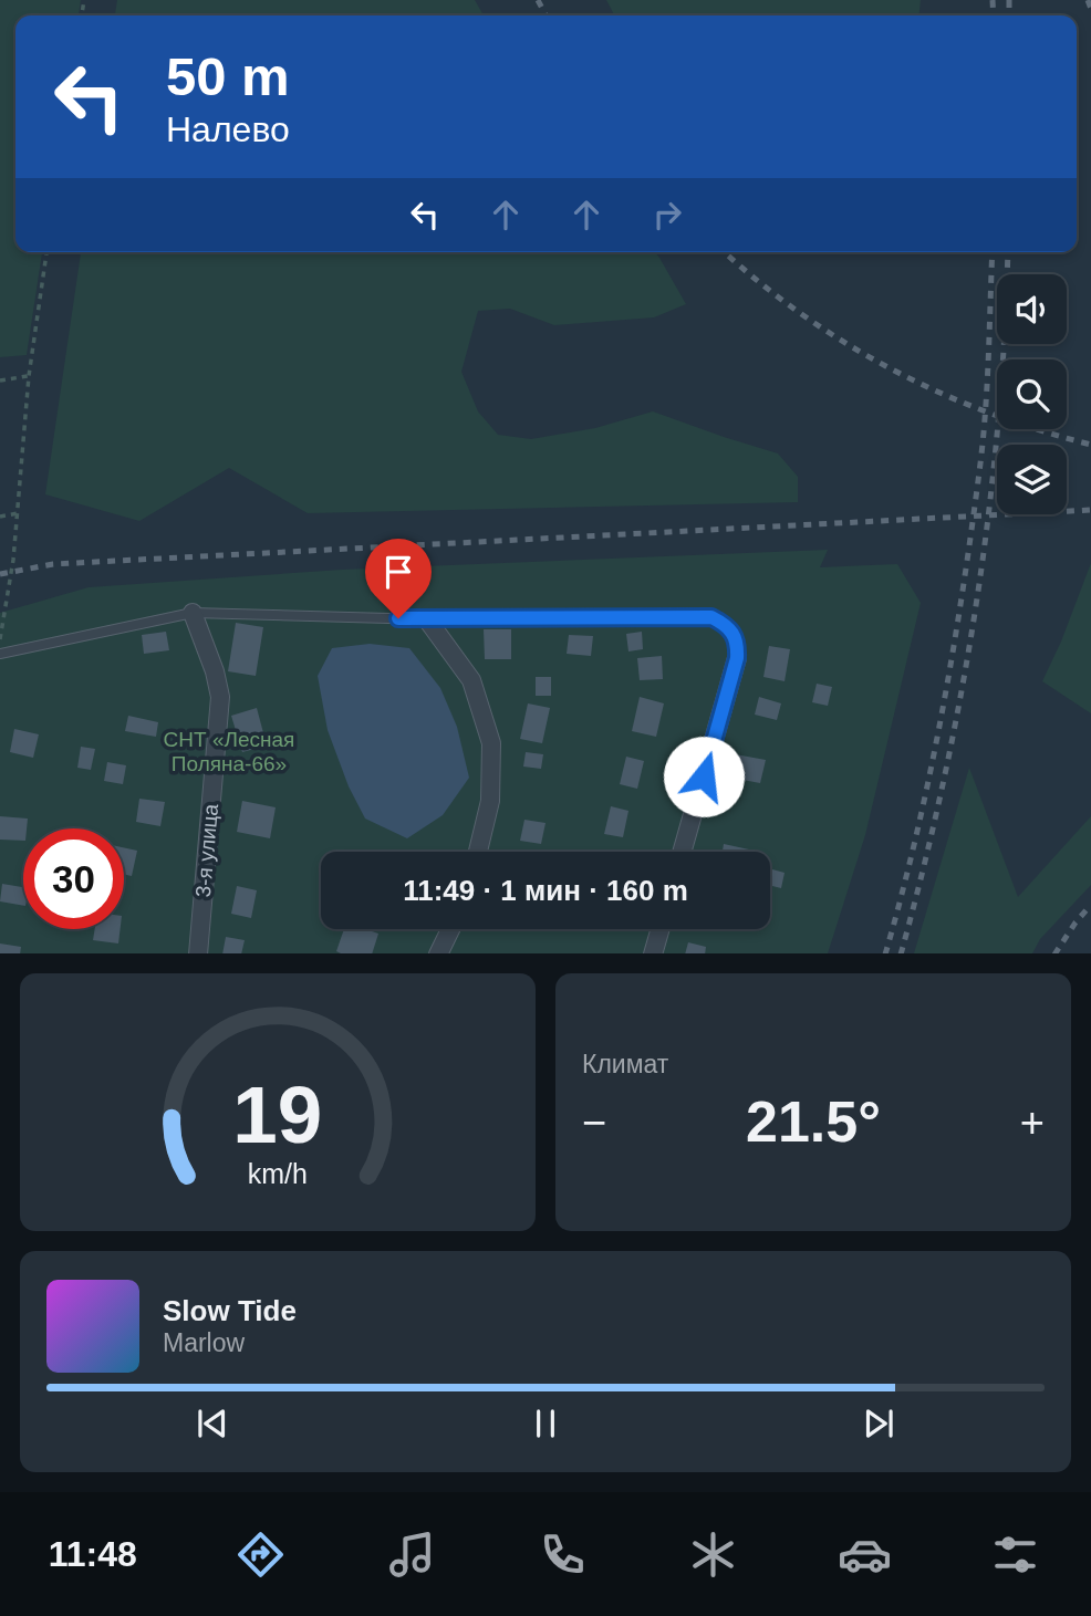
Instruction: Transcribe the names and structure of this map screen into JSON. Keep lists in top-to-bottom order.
{
  "streets": {
    "street": ["3-я улица"]
  },
  "parks": ["СНТ «Лесная Поляна-66»"],
  "page": {
    "turn": ["50 m", "Налево"],
    "limit": "30",
    "trip": "11:49 · 1 мин · 160 m",
    "tile": "Климат",
    "heat": ["−", "21.5°", "+"],
    "song": ["Slow Tide", "Marlow"],
    "tabs": "11:48",
    "gauge": ["19", "km/h"]
  }
}
